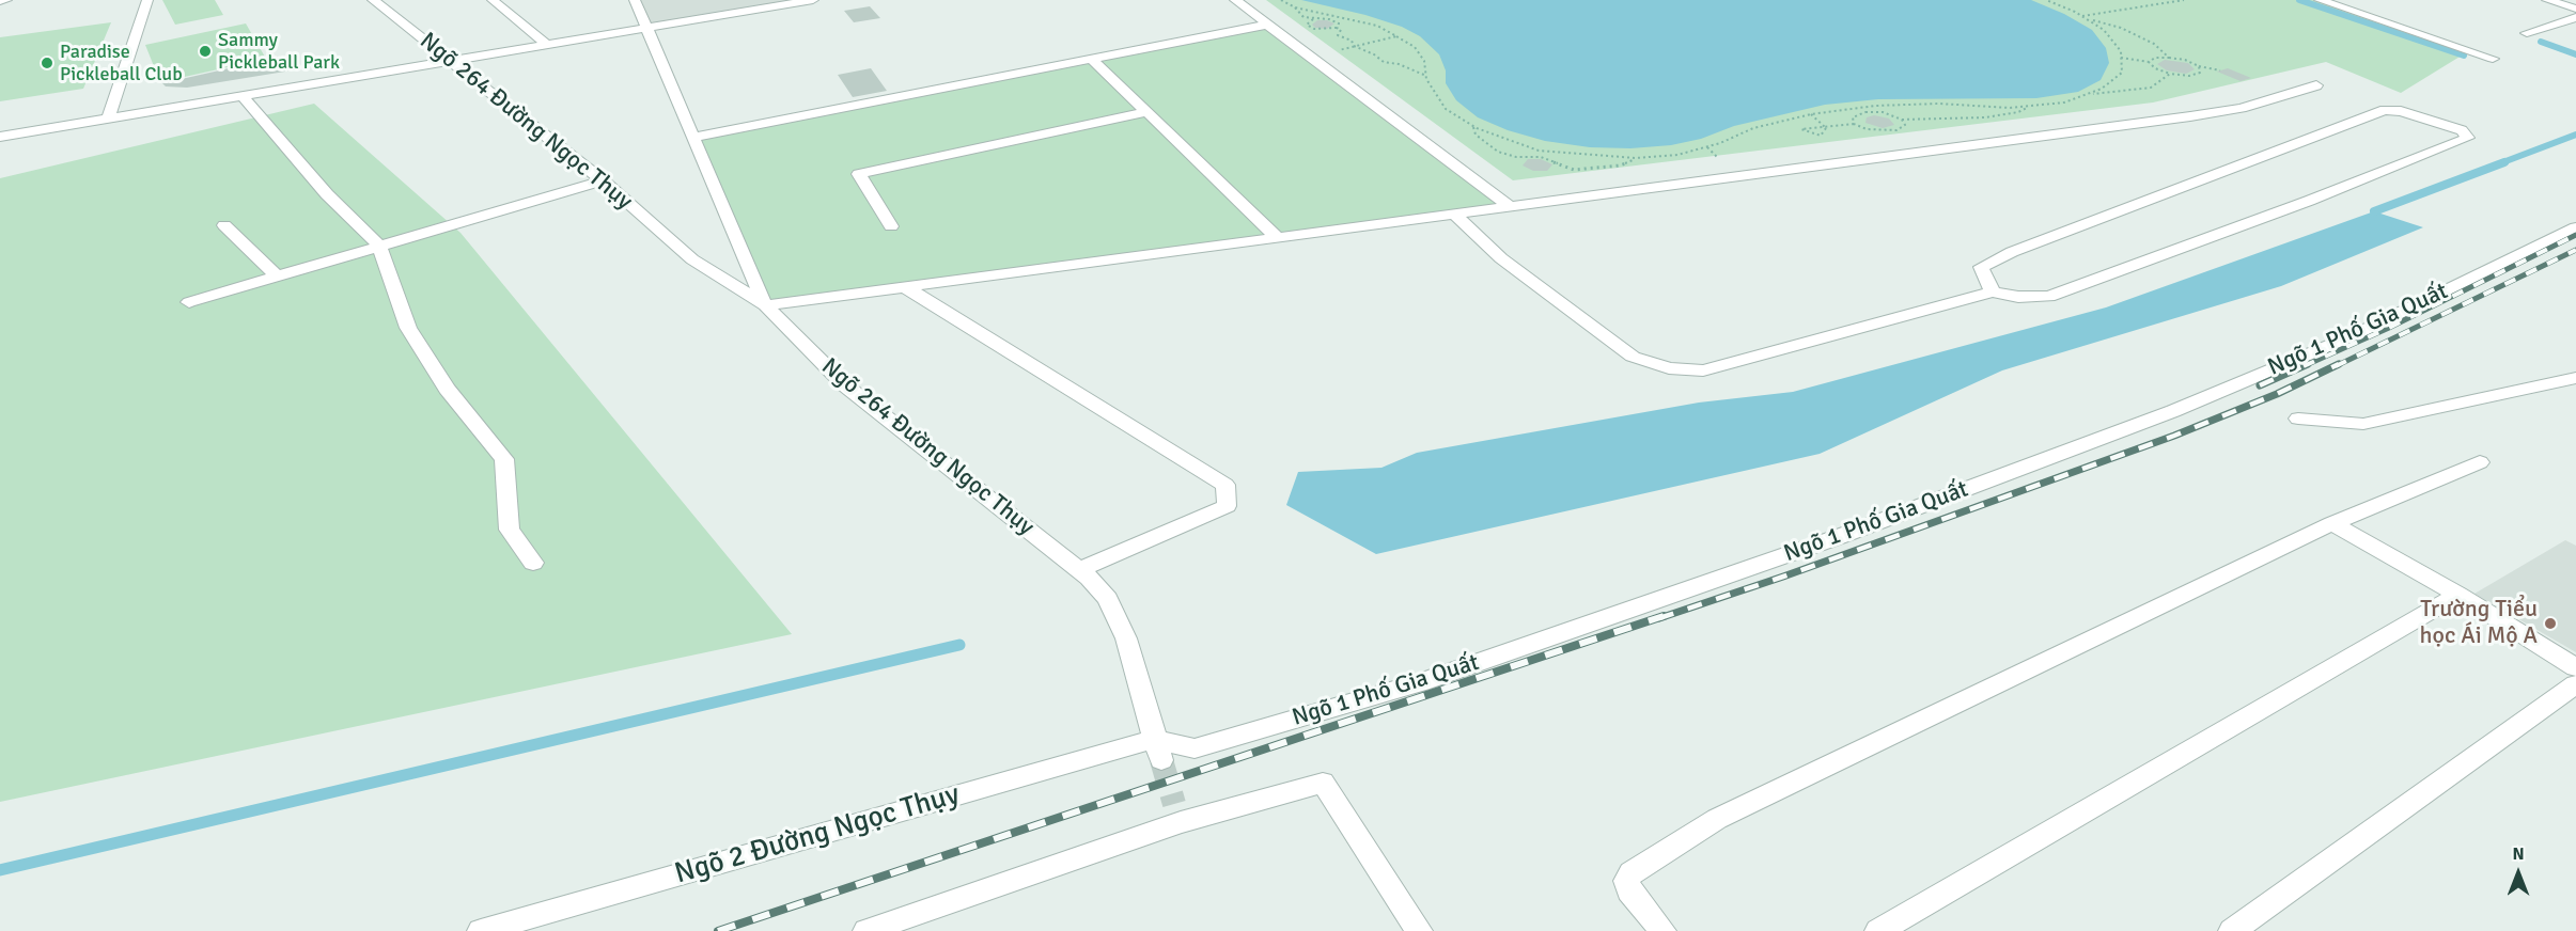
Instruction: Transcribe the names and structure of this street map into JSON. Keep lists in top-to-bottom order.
{
  "streets": {
    "street": ["Ngõ 264 Đường Ngọc Thụy", "Ngõ 1 Phố Gia Quất", "Ngõ 2 Đường Ngọc Thụy"]
  },
  "crossings": [
    ["Ngõ 264 Đường Ngọc Thụy", "Ngõ 1 Phố Gia Quất"],
    ["Ngõ 264 Đường Ngọc Thụy", "Ngõ 2 Đường Ngọc Thụy"],
    ["Ngõ 1 Phố Gia Quất", "Ngõ 2 Đường Ngọc Thụy"]
  ],
  "places": ["Sammy Pickleball Park", "Paradise Pickleball Club", "Trường Tiểu học Ái Mộ A"],
  "north": "top"
}
